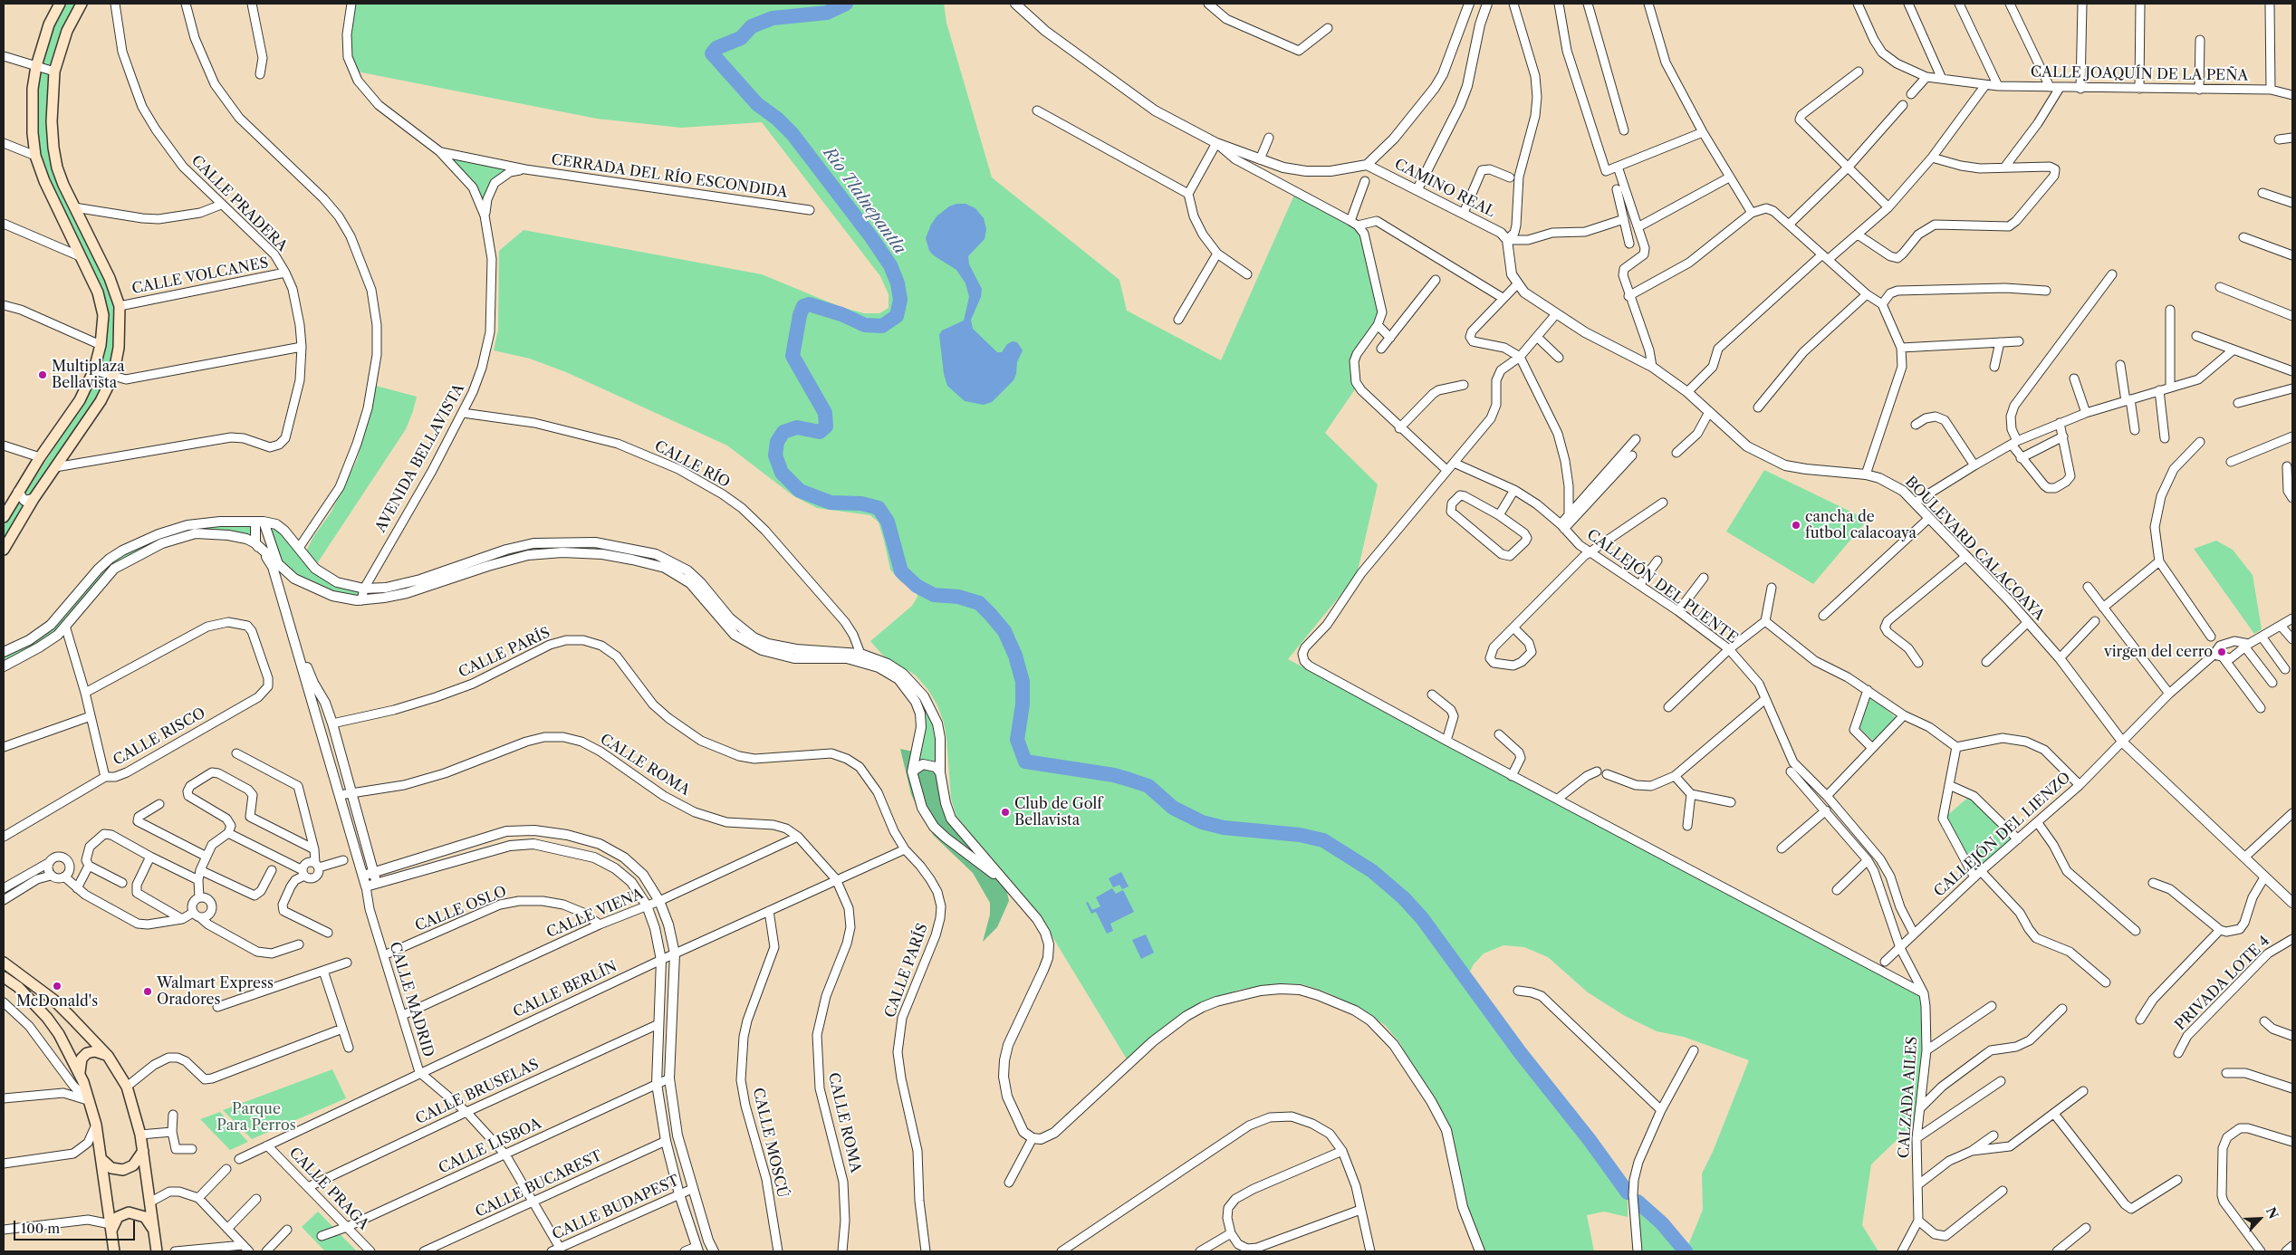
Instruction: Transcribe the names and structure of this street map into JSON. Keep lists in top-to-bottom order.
{
  "streets": {
    "street": [
      "CALLE JOAQUÍN DE LA PEÑA",
      "CERRADA DEL RÍO ESCONDIDA",
      "CAMINO REAL",
      "CALLE PRADERA",
      "CALLE VOLCANES",
      "AVENIDA BELLAVISTA",
      "CALLE RÍO",
      "BOULEVARD CALACOAYA",
      "CALLEJÓN DEL PUENTE",
      "CALLE PARÍS",
      "CALLE RISCO",
      "CALLE ROMA",
      "CALLEJÓN DEL LIENZO",
      "CALLE OSLO",
      "CALLE VIENA",
      "PRIVADA LOTE 4",
      "CALLE BERLÍN",
      "CALLE MADRID",
      "CALLE BRUSELAS",
      "CALZADA AILES",
      "CALLE MOSCÚ",
      "CALLE LISBOA",
      "CALLE BUCAREST",
      "CALLE PRAGA",
      "CALLE BUDAPEST"
    ]
  },
  "crossings": [
    ["CERRADA DEL RÍO ESCONDIDA", "AVENIDA BELLAVISTA"],
    ["CAMINO REAL", "BOULEVARD CALACOAYA"],
    ["CALLE PRADERA", "CALLE VOLCANES"],
    ["AVENIDA BELLAVISTA", "CALLE RÍO"],
    ["BOULEVARD CALACOAYA", "CALLEJÓN DEL LIENZO"],
    ["CALLEJÓN DEL PUENTE", "CALLEJÓN DEL LIENZO"],
    ["CALLE PARÍS", "CALLE BERLÍN"],
    ["CALLE ROMA", "CALLE VIENA"],
    ["CALLE ROMA", "CALLE BERLÍN"],
    ["CALLEJÓN DEL LIENZO", "CALZADA AILES"],
    ["CALLE OSLO", "CALLE VIENA"],
    ["CALLE OSLO", "CALLE MADRID"],
    ["CALLE VIENA", "CALLE MADRID"],
    ["CALLE BERLÍN", "CALLE MADRID"],
    ["CALLE BERLÍN", "CALLE MOSCÚ"],
    ["CALLE BERLÍN", "CALLE PRAGA"],
    ["CALLE MADRID", "CALLE BRUSELAS"],
    ["CALLE MADRID", "CALLE LISBOA"],
    ["CALLE MADRID", "CALLE BUCAREST"],
    ["CALLE MADRID", "CALLE BUDAPEST"],
    ["CALLE BRUSELAS", "CALLE PRAGA"],
    ["CALLE LISBOA", "CALLE PRAGA"]
  ],
  "water": ["Río Tlalnepantla"],
  "parks": ["Parque Para Perros"],
  "places": [
    "Multiplaza Bellavista",
    "cancha de futbol calacoaya",
    "virgen del cerro",
    "Club de Golf Bellavista",
    "McDonald's",
    "Walmart Express Oradores"
  ],
  "scale_bar": "100 m",
  "north": "top right"
}
